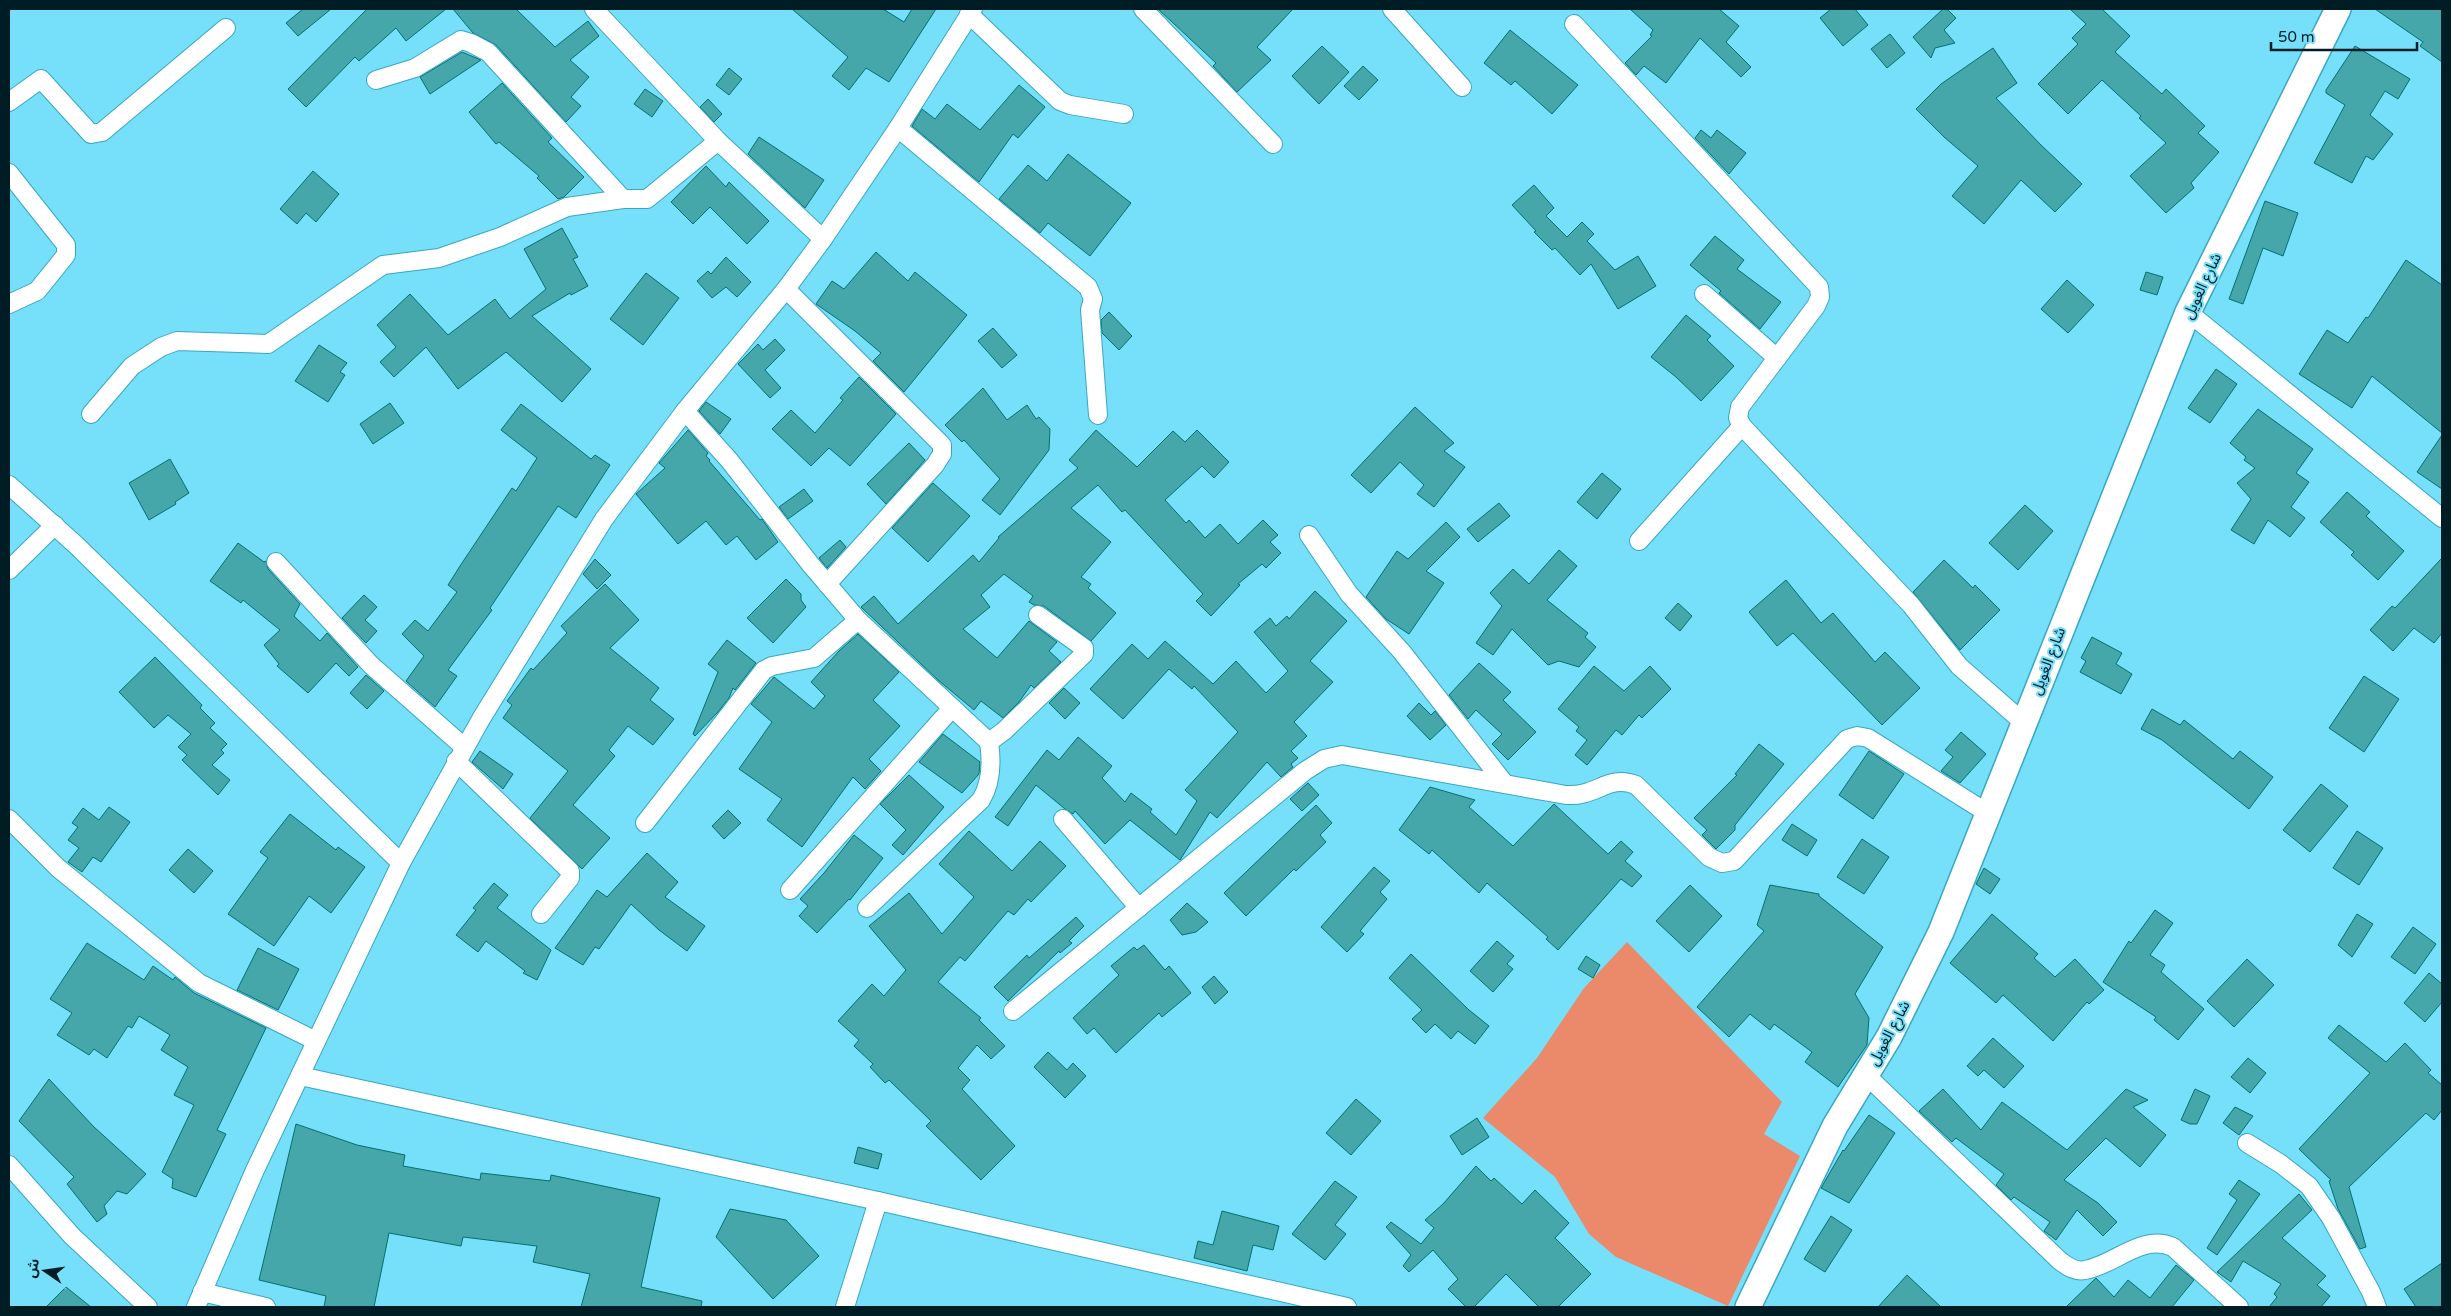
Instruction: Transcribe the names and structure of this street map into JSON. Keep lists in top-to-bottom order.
{
  "streets": {
    "street": ["شارع الغويل"]
  },
  "scale_bar": "50 m",
  "north": "left"
}
